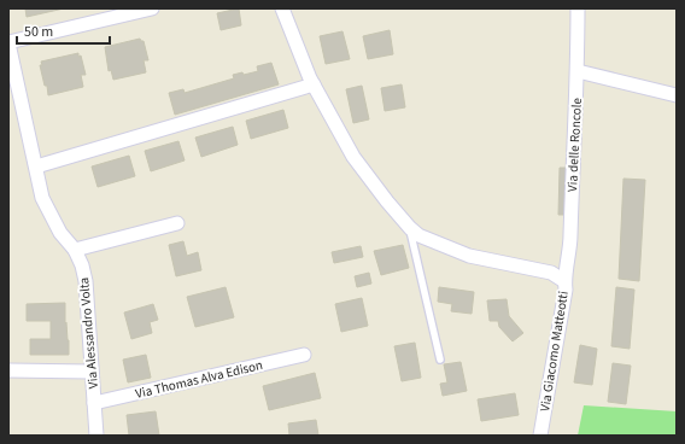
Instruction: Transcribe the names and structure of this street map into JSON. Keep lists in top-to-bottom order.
{
  "streets": {
    "street": [
      "Via delle Roncole",
      "Via Alessandro Volta",
      "Via Giacomo Matteotti",
      "Via Thomas Alva Edison"
    ]
  },
  "crossings": [
    ["Via delle Roncole", "Via Giacomo Matteotti"],
    ["Via Alessandro Volta", "Via Thomas Alva Edison"]
  ],
  "scale_bar": "50 m"
}
